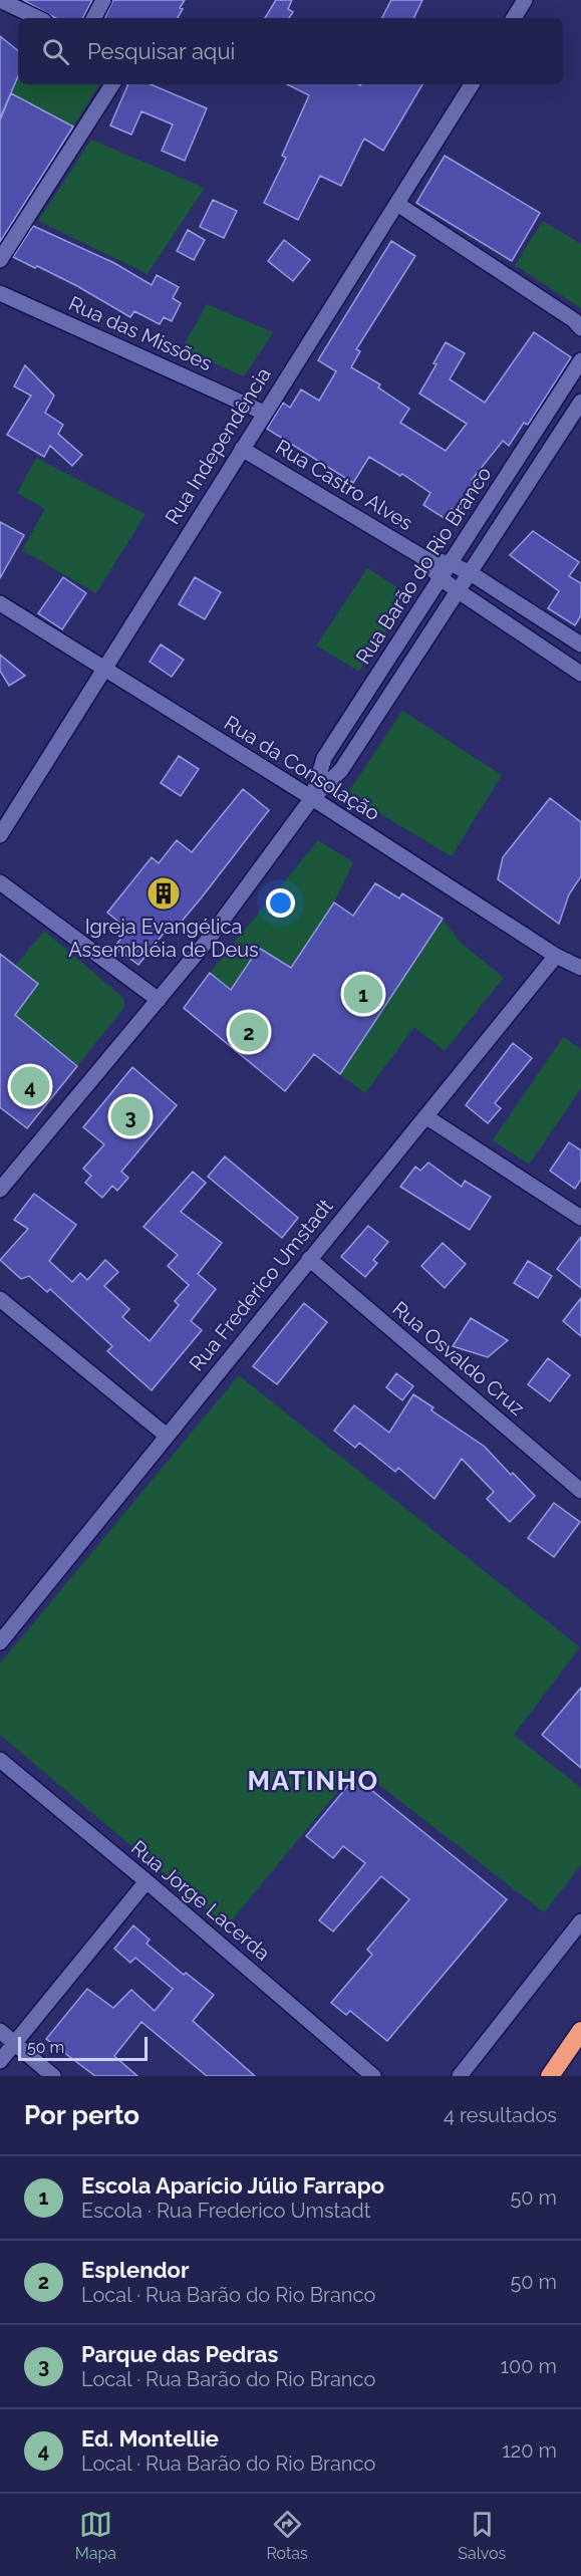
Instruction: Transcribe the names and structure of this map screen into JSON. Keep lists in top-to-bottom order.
{
  "streets": {
    "street": [
      "Rua das Missões",
      "Rua Independência",
      "Rua Castro Alves",
      "Rua Barão do Rio Branco",
      "Rua da Consolação",
      "Rua Frederico Umstadt",
      "Rua Osvaldo Cruz",
      "Rua Jorge Lacerda"
    ]
  },
  "crossings": [
    ["Rua das Missões", "Rua Independência"],
    ["Rua Independência", "Rua Castro Alves"],
    ["Rua Independência", "Rua da Consolação"],
    ["Rua Castro Alves", "Rua Barão do Rio Branco"],
    ["Rua Barão do Rio Branco", "Rua da Consolação"],
    ["Rua da Consolação", "Rua Frederico Umstadt"],
    ["Rua Frederico Umstadt", "Rua Osvaldo Cruz"]
  ],
  "districts": ["MATINHO"],
  "places": {
    "building": ["Igreja Evangélica Assembléia de Deus"]
  },
  "scale_bar": "50 m",
  "page": {
    "search": "Pesquisar aqui",
    "pins": [
      "1",
      "2",
      "4",
      "3"
    ],
    "scale": "50 m",
    "heading": ["Por perto", "4 resultados"],
    "list": [
      {
        "mark": "1",
        "name": "Escola Aparício Júlio Farrapo",
        "note": "Escola · Rua Frederico Umstadt",
        "value": "50 m"
      },
      {
        "mark": "2",
        "name": "Esplendor",
        "note": "Local · Rua Barão do Rio Branco",
        "value": "50 m"
      },
      {
        "mark": "3",
        "name": "Parque das Pedras",
        "note": "Local · Rua Barão do Rio Branco",
        "value": "100 m"
      },
      {
        "mark": "4",
        "name": "Ed. Montellie",
        "note": "Local · Rua Barão do Rio Branco",
        "value": "120 m"
      }
    ],
    "nav": ["Mapa", "Rotas", "Salvos"]
  }
}
